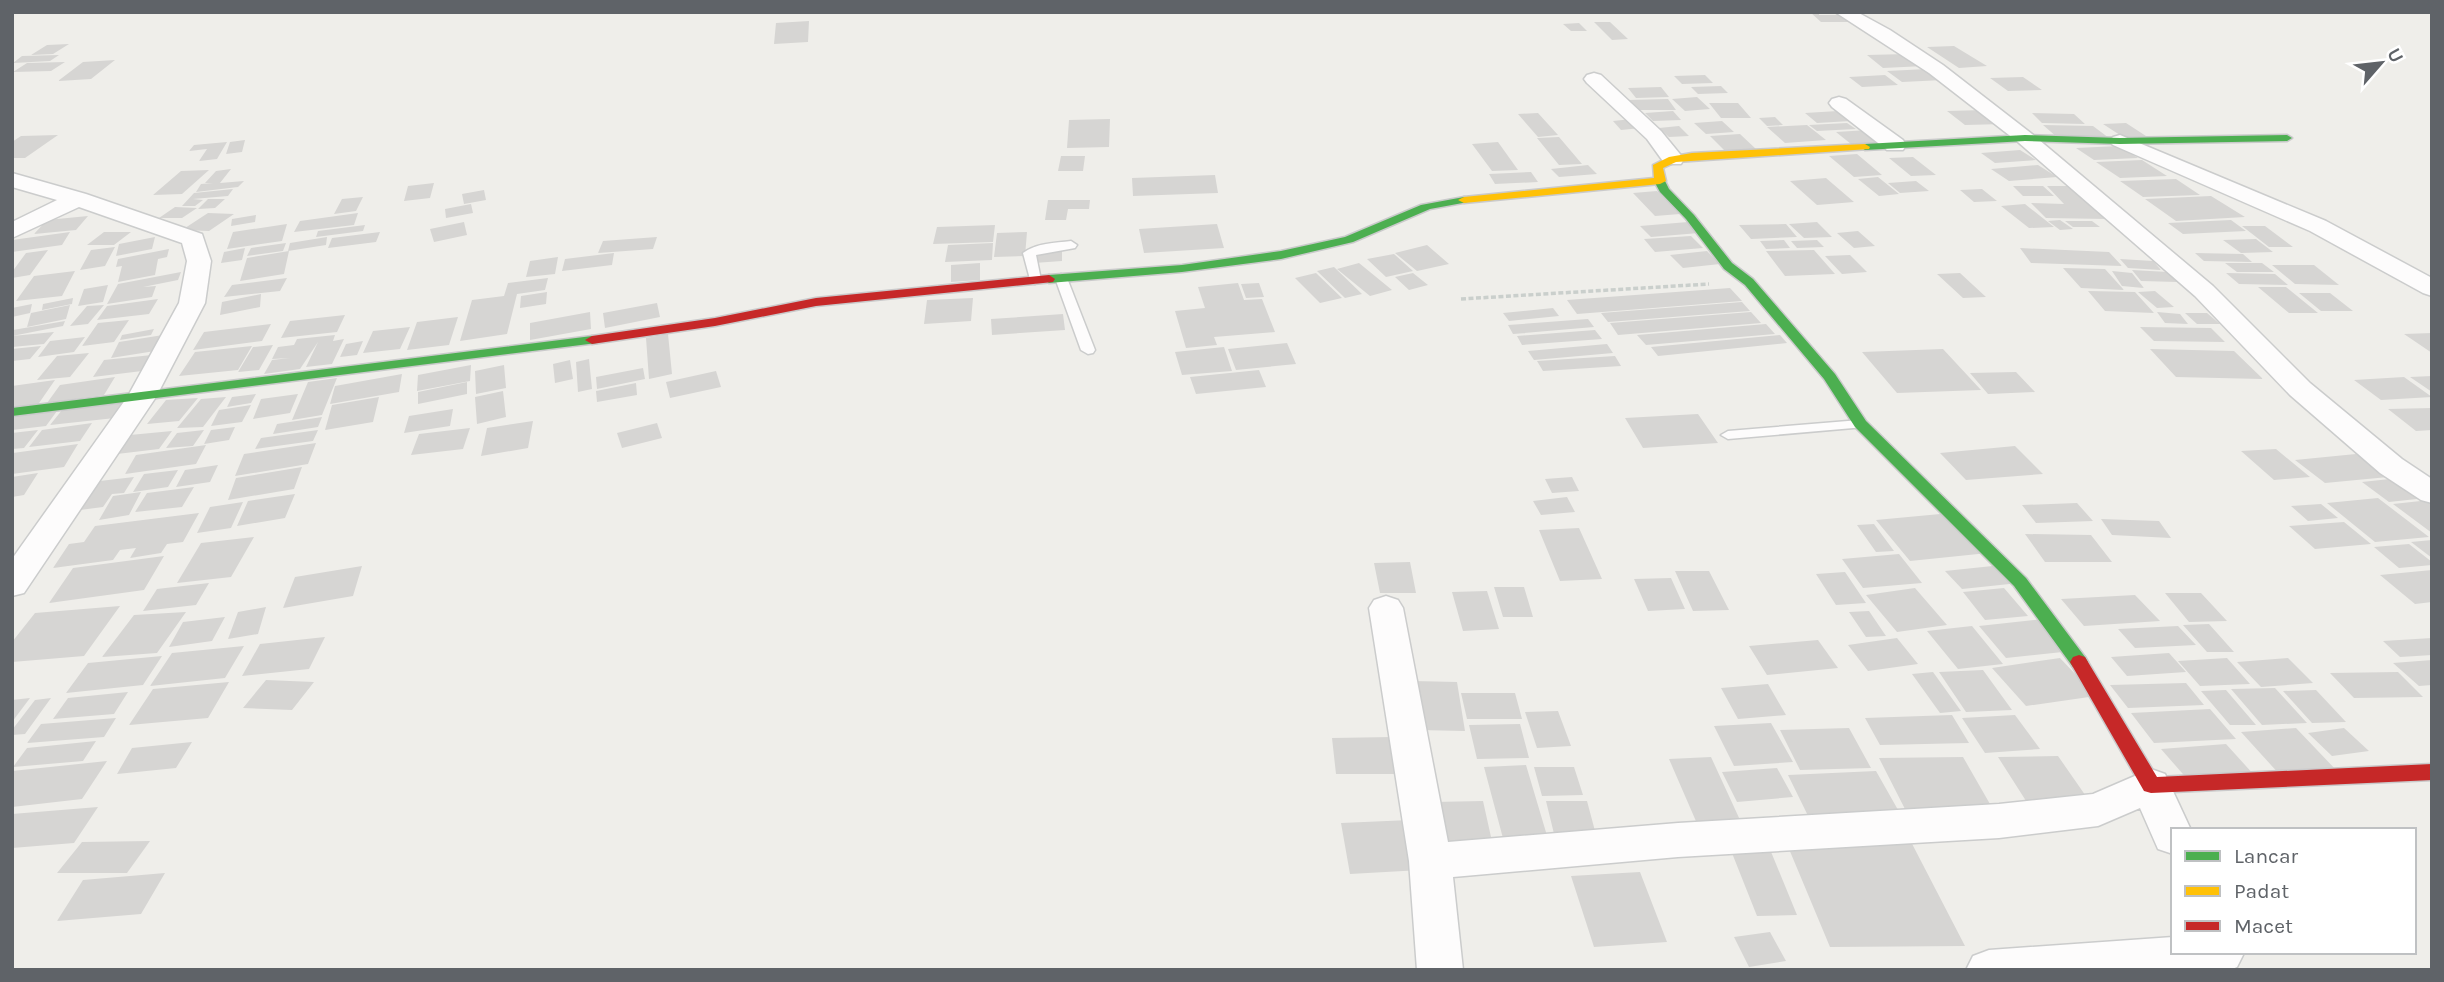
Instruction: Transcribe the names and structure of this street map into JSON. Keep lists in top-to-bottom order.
{
  "legend": ["Lancar", "Padat", "Macet"],
  "north": "top right"
}
